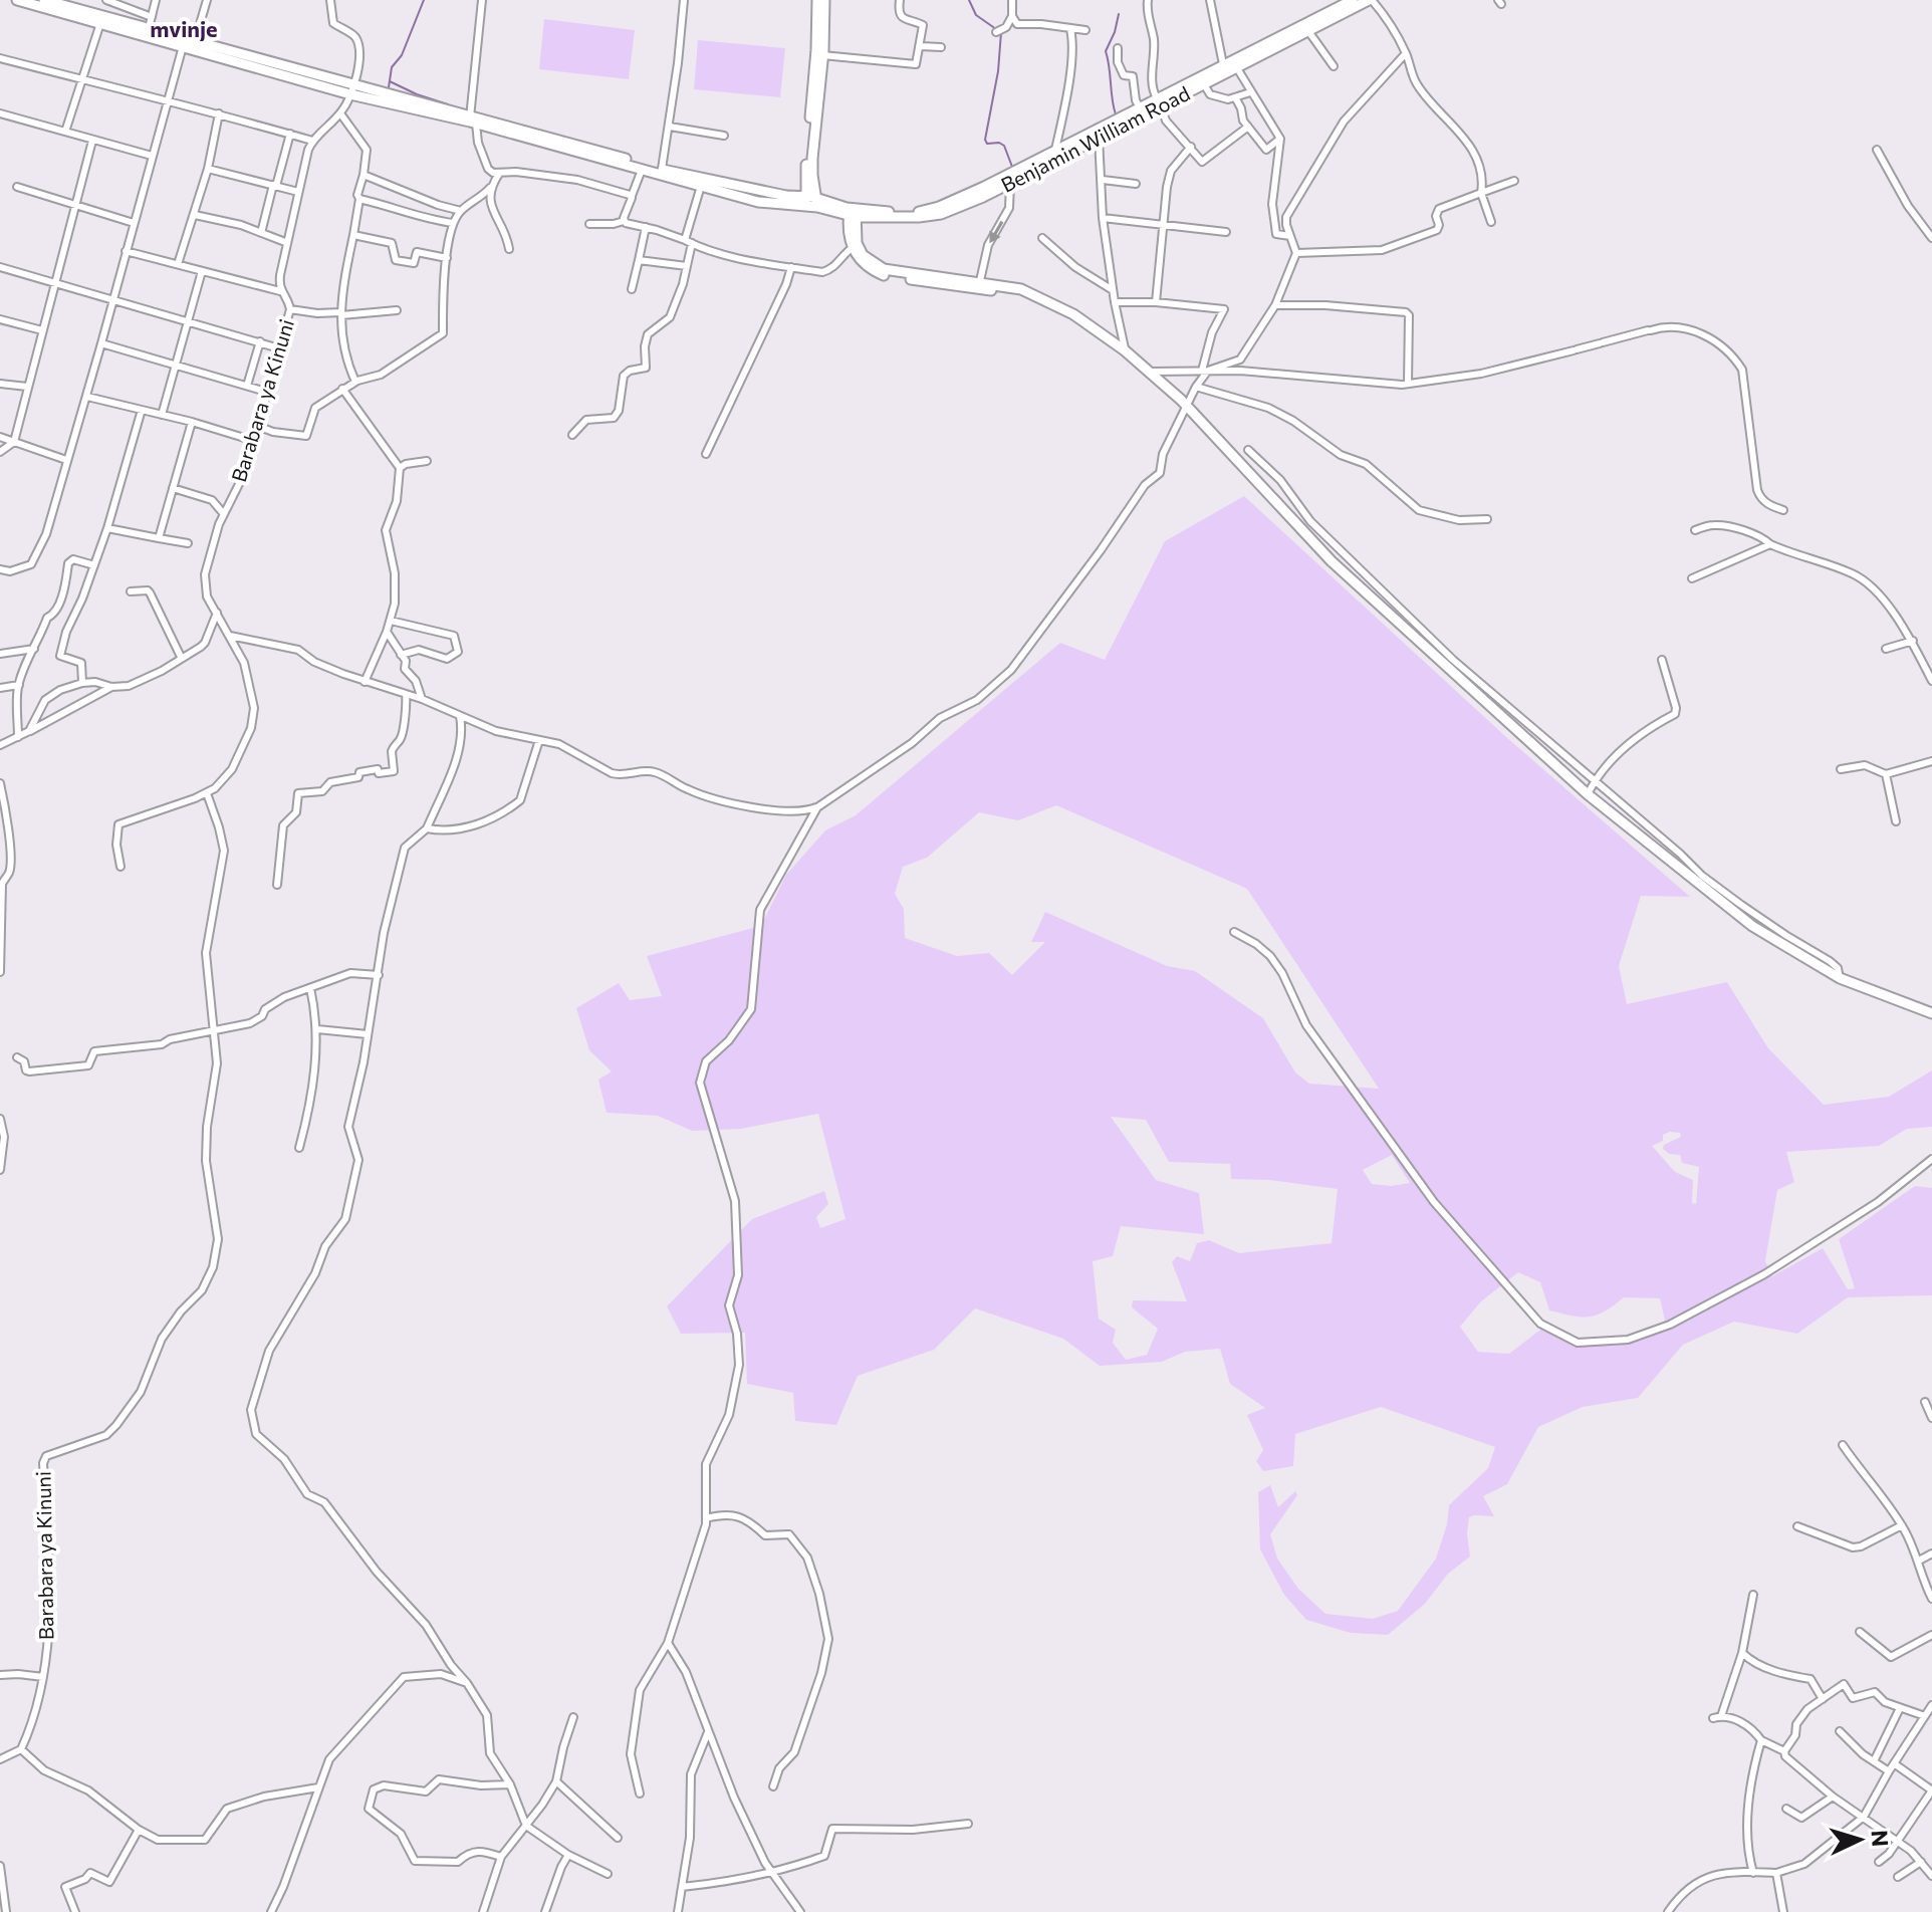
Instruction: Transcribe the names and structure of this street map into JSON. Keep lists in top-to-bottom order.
{
  "streets": {
    "main road": ["Benjamin William Road"],
    "street": ["Barabara ya Kinuni"]
  },
  "districts": ["mvinje"],
  "north": "right"
}
